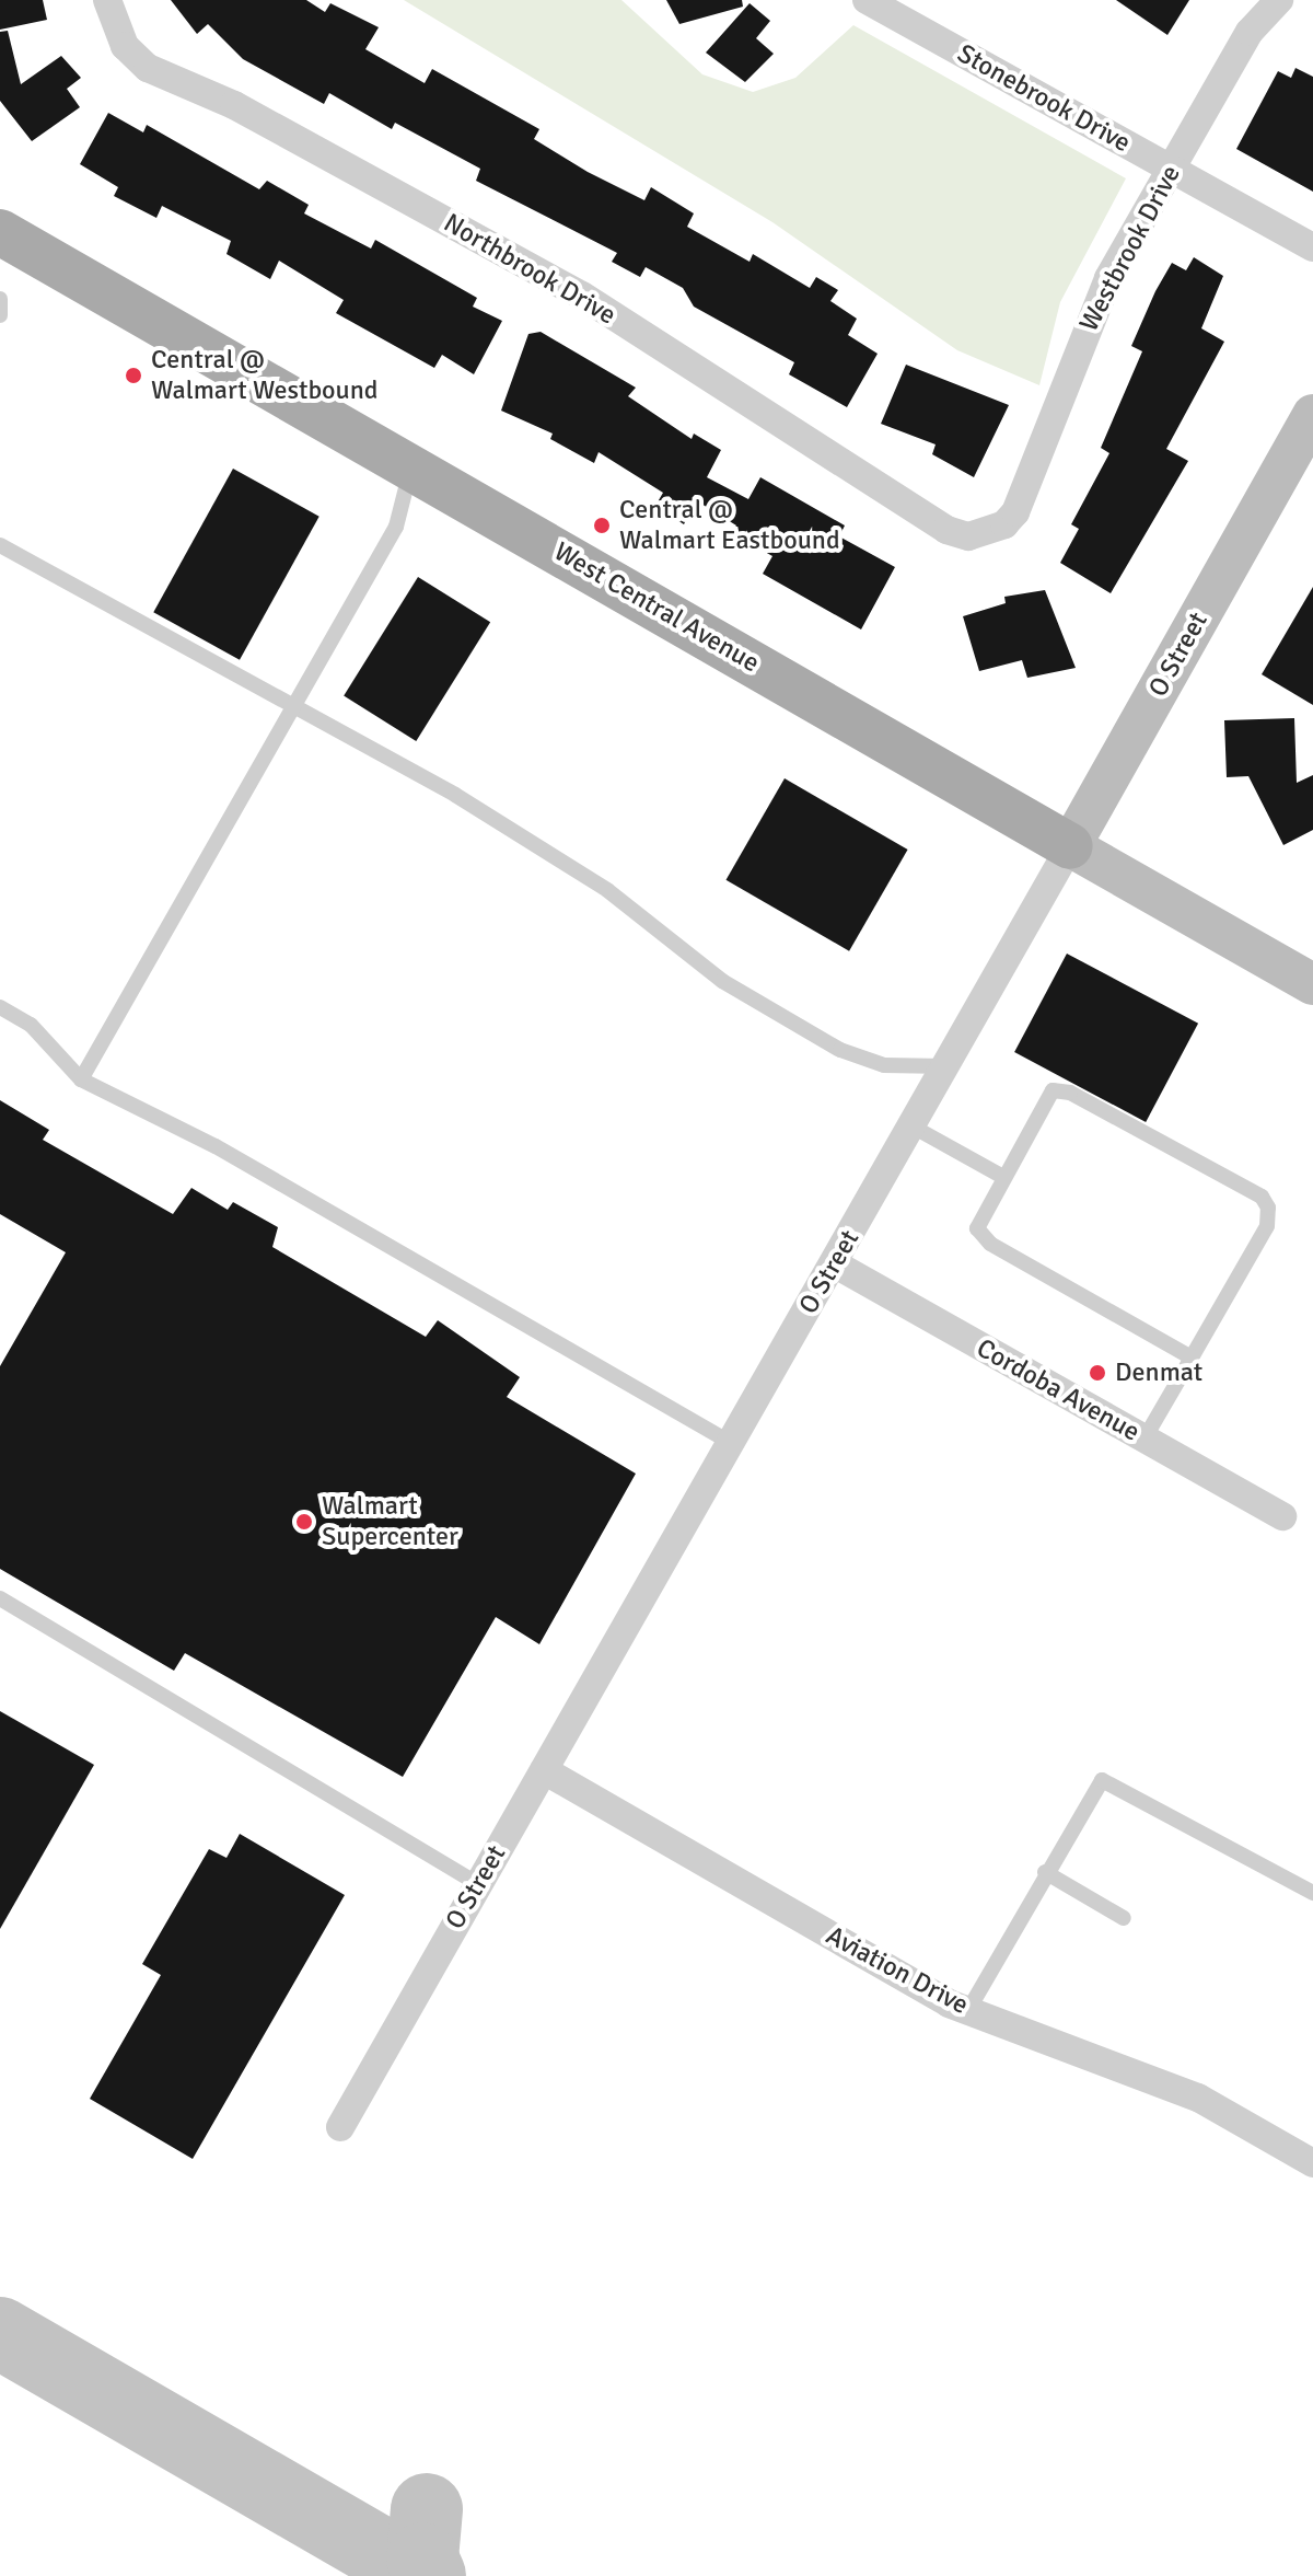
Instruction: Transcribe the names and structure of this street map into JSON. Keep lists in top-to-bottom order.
{
  "streets": {
    "main road": ["West Central Avenue"],
    "street": [
      "Stonebrook Drive",
      "Westbrook Drive",
      "Northbrook Drive",
      "O Street",
      "Cordoba Avenue",
      "Aviation Drive"
    ]
  },
  "crossings": [
    ["Stonebrook Drive", "Westbrook Drive"],
    ["Westbrook Drive", "Northbrook Drive"],
    ["West Central Avenue", "O Street"],
    ["O Street", "Cordoba Avenue"],
    ["O Street", "Aviation Drive"]
  ],
  "places": [
    "Central @ Walmart Westbound",
    "Central @ Walmart Eastbound",
    "Denmat",
    "Walmart Supercenter"
  ]
}
